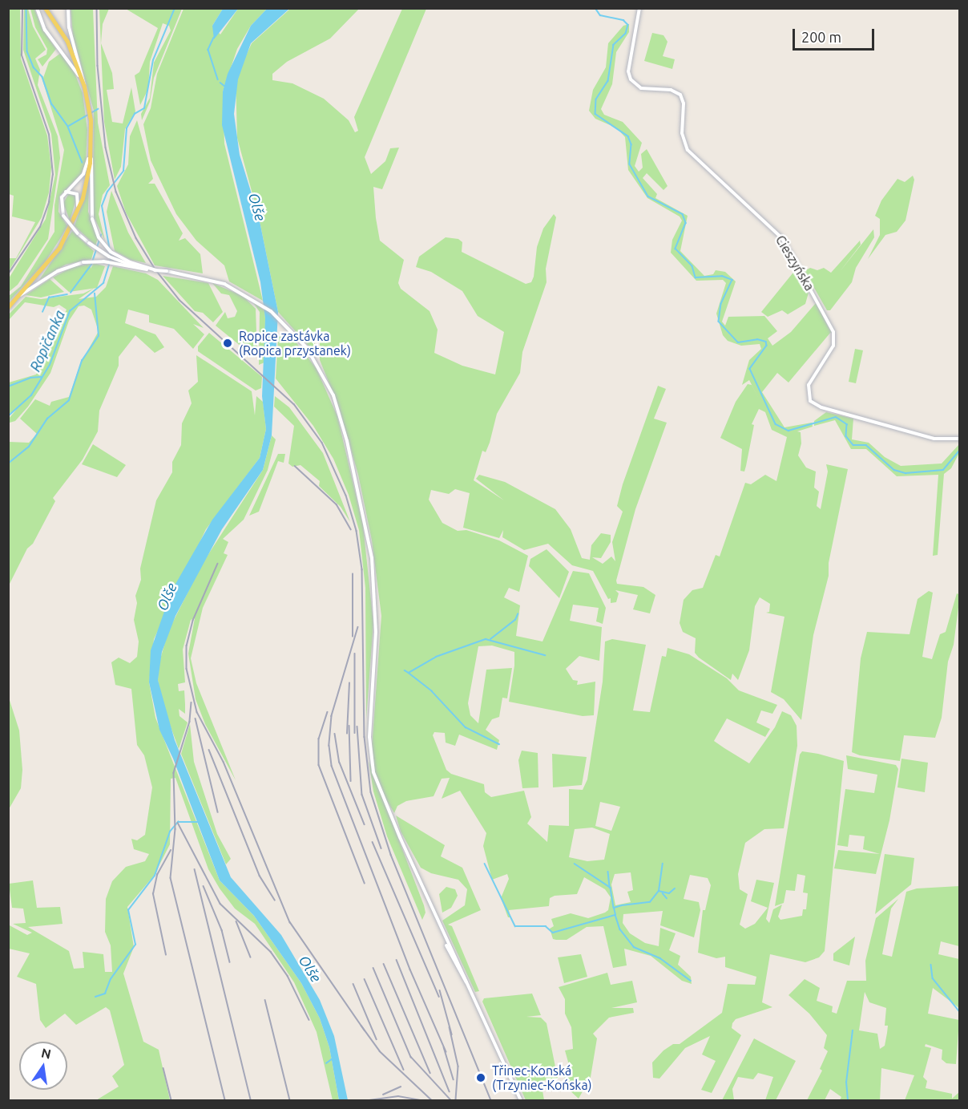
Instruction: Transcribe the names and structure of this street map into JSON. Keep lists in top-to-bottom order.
{
  "streets": {
    "main road": ["Cieszyńska"]
  },
  "water": ["Olše", "Ropičanka"],
  "places": ["Ropice zastávka (Ropica przystanek)", "Třinec-Konská (Trzyniec-Końska)"],
  "scale_bar": "200 m",
  "north": "top"
}
